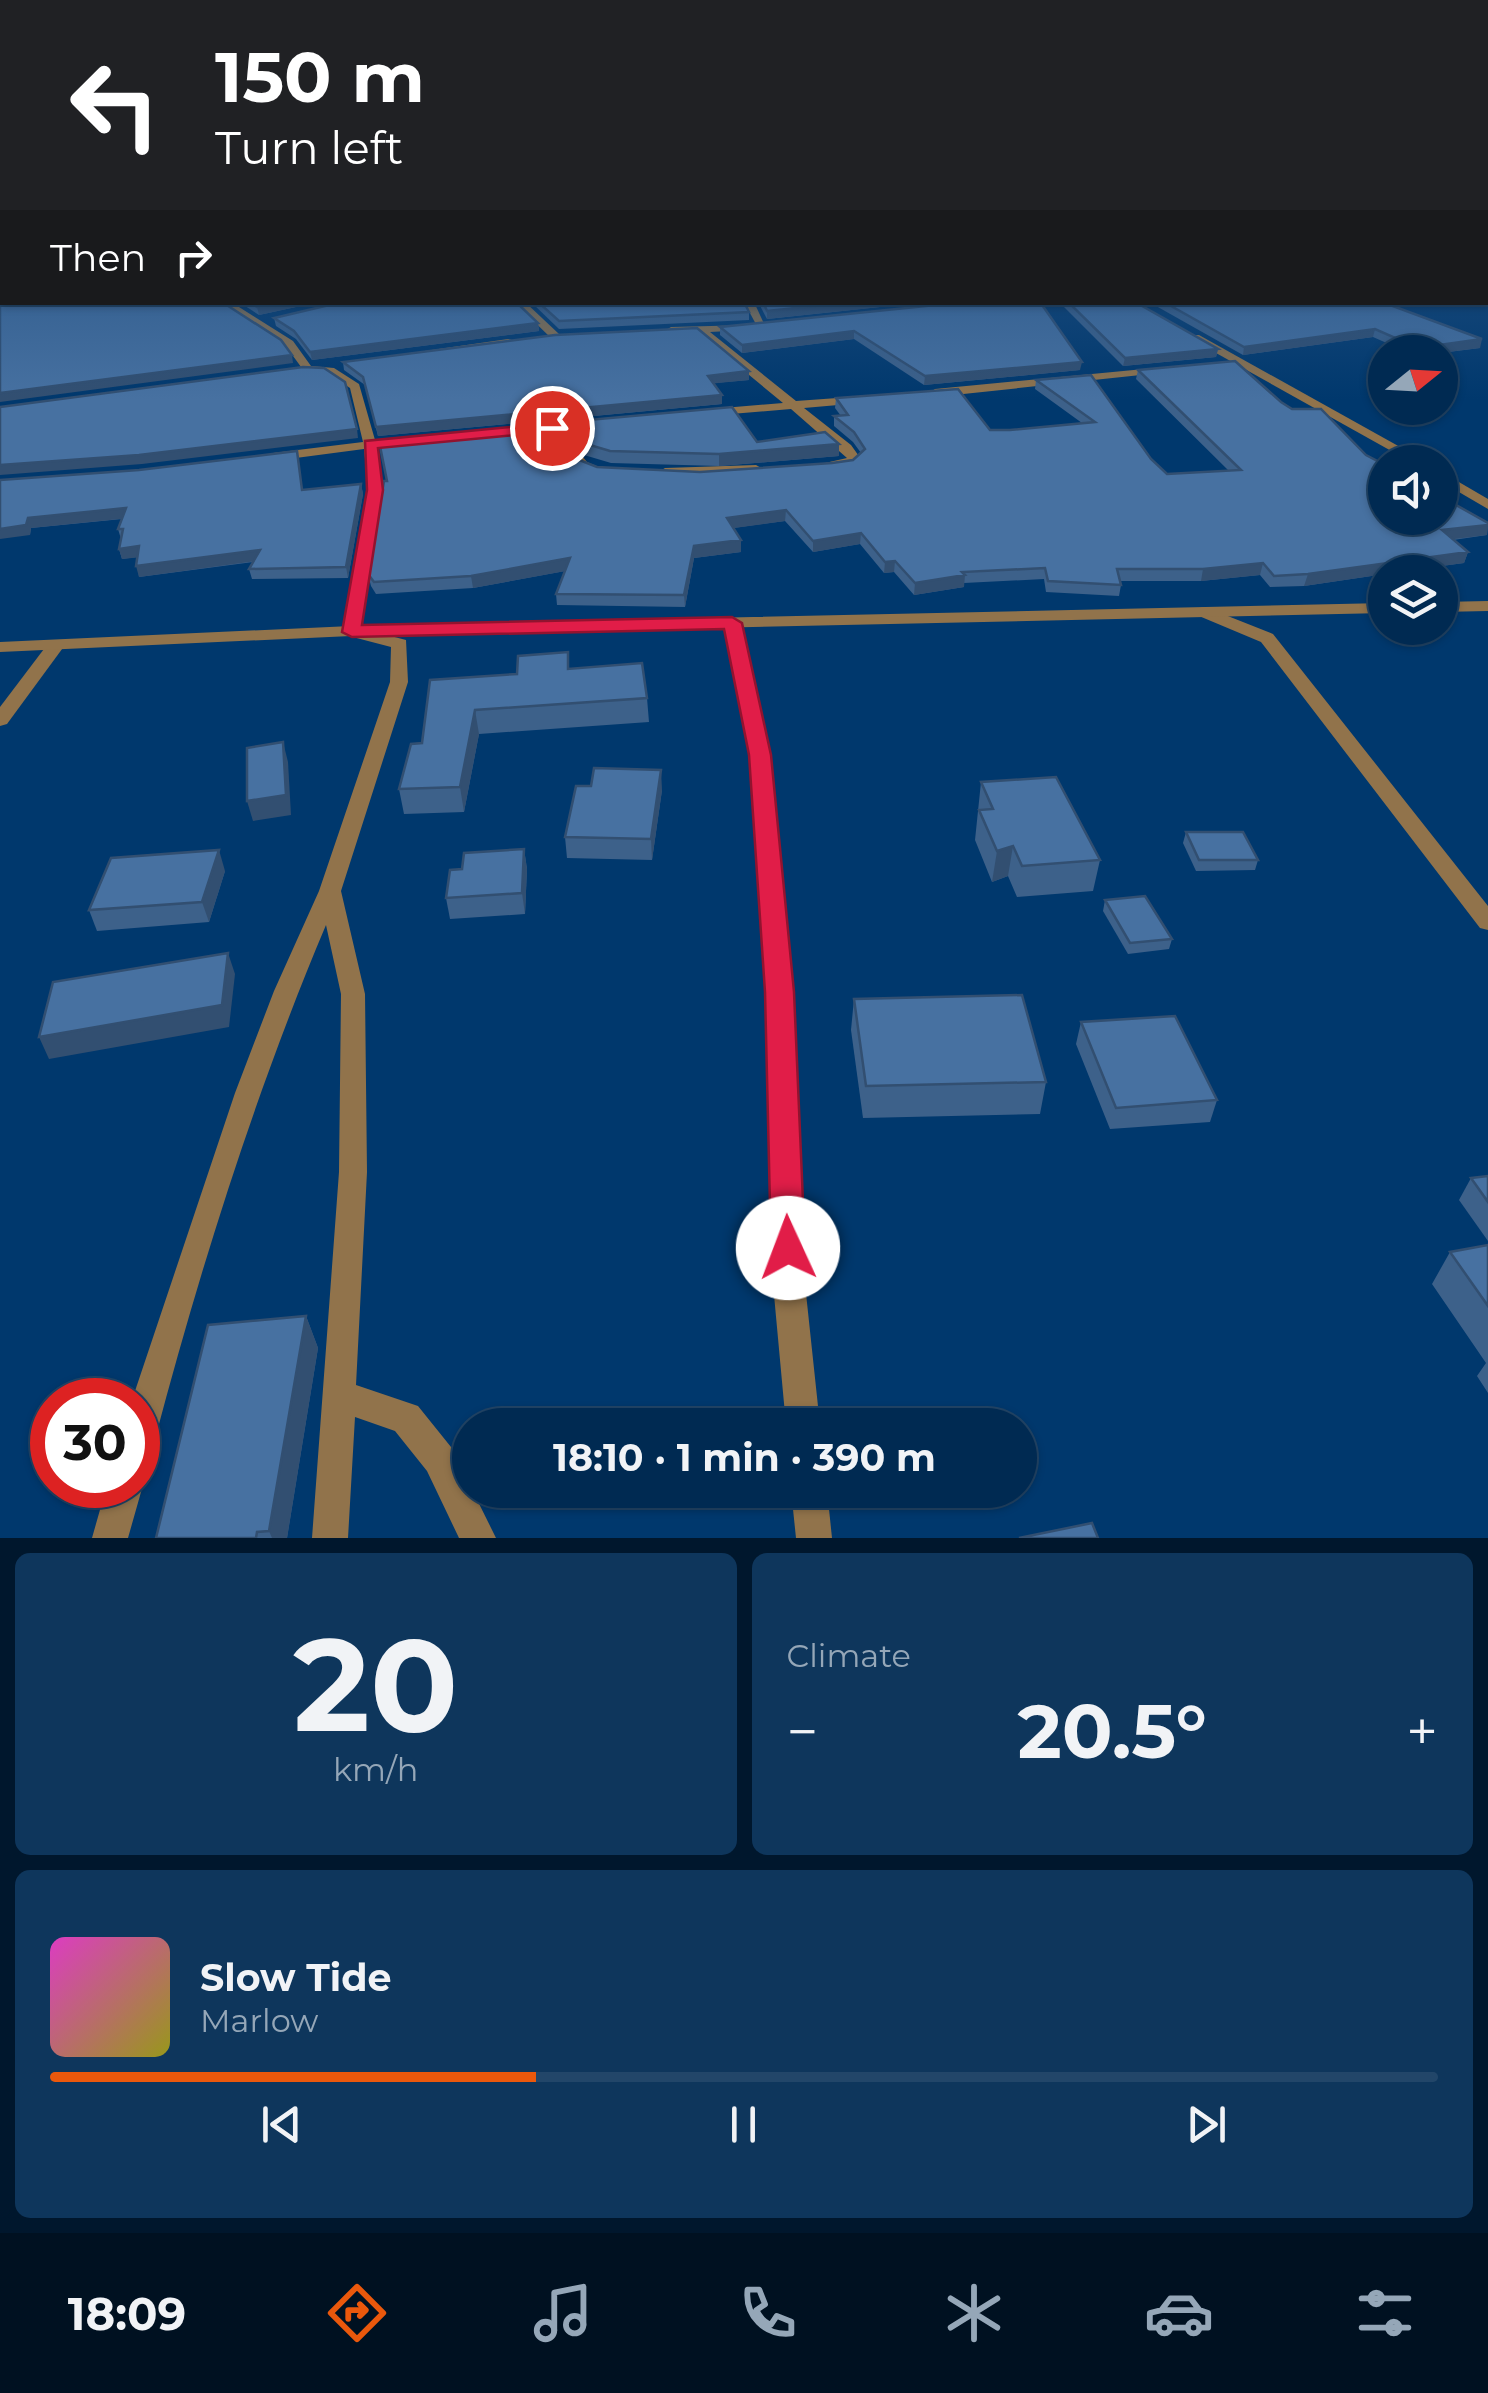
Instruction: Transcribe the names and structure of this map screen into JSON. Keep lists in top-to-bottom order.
{
  "north": "right",
  "page": {
    "turn": ["150 m", "Turn left"],
    "then": "Then",
    "limit": "30",
    "trip": "18:10 · 1 min · 390 m",
    "tile": [
      ["20", "km/h"],
      "Climate"
    ],
    "heat": ["−", "20.5°", "+"],
    "song": ["Slow Tide", "Marlow"],
    "tabs": "18:09"
  }
}
